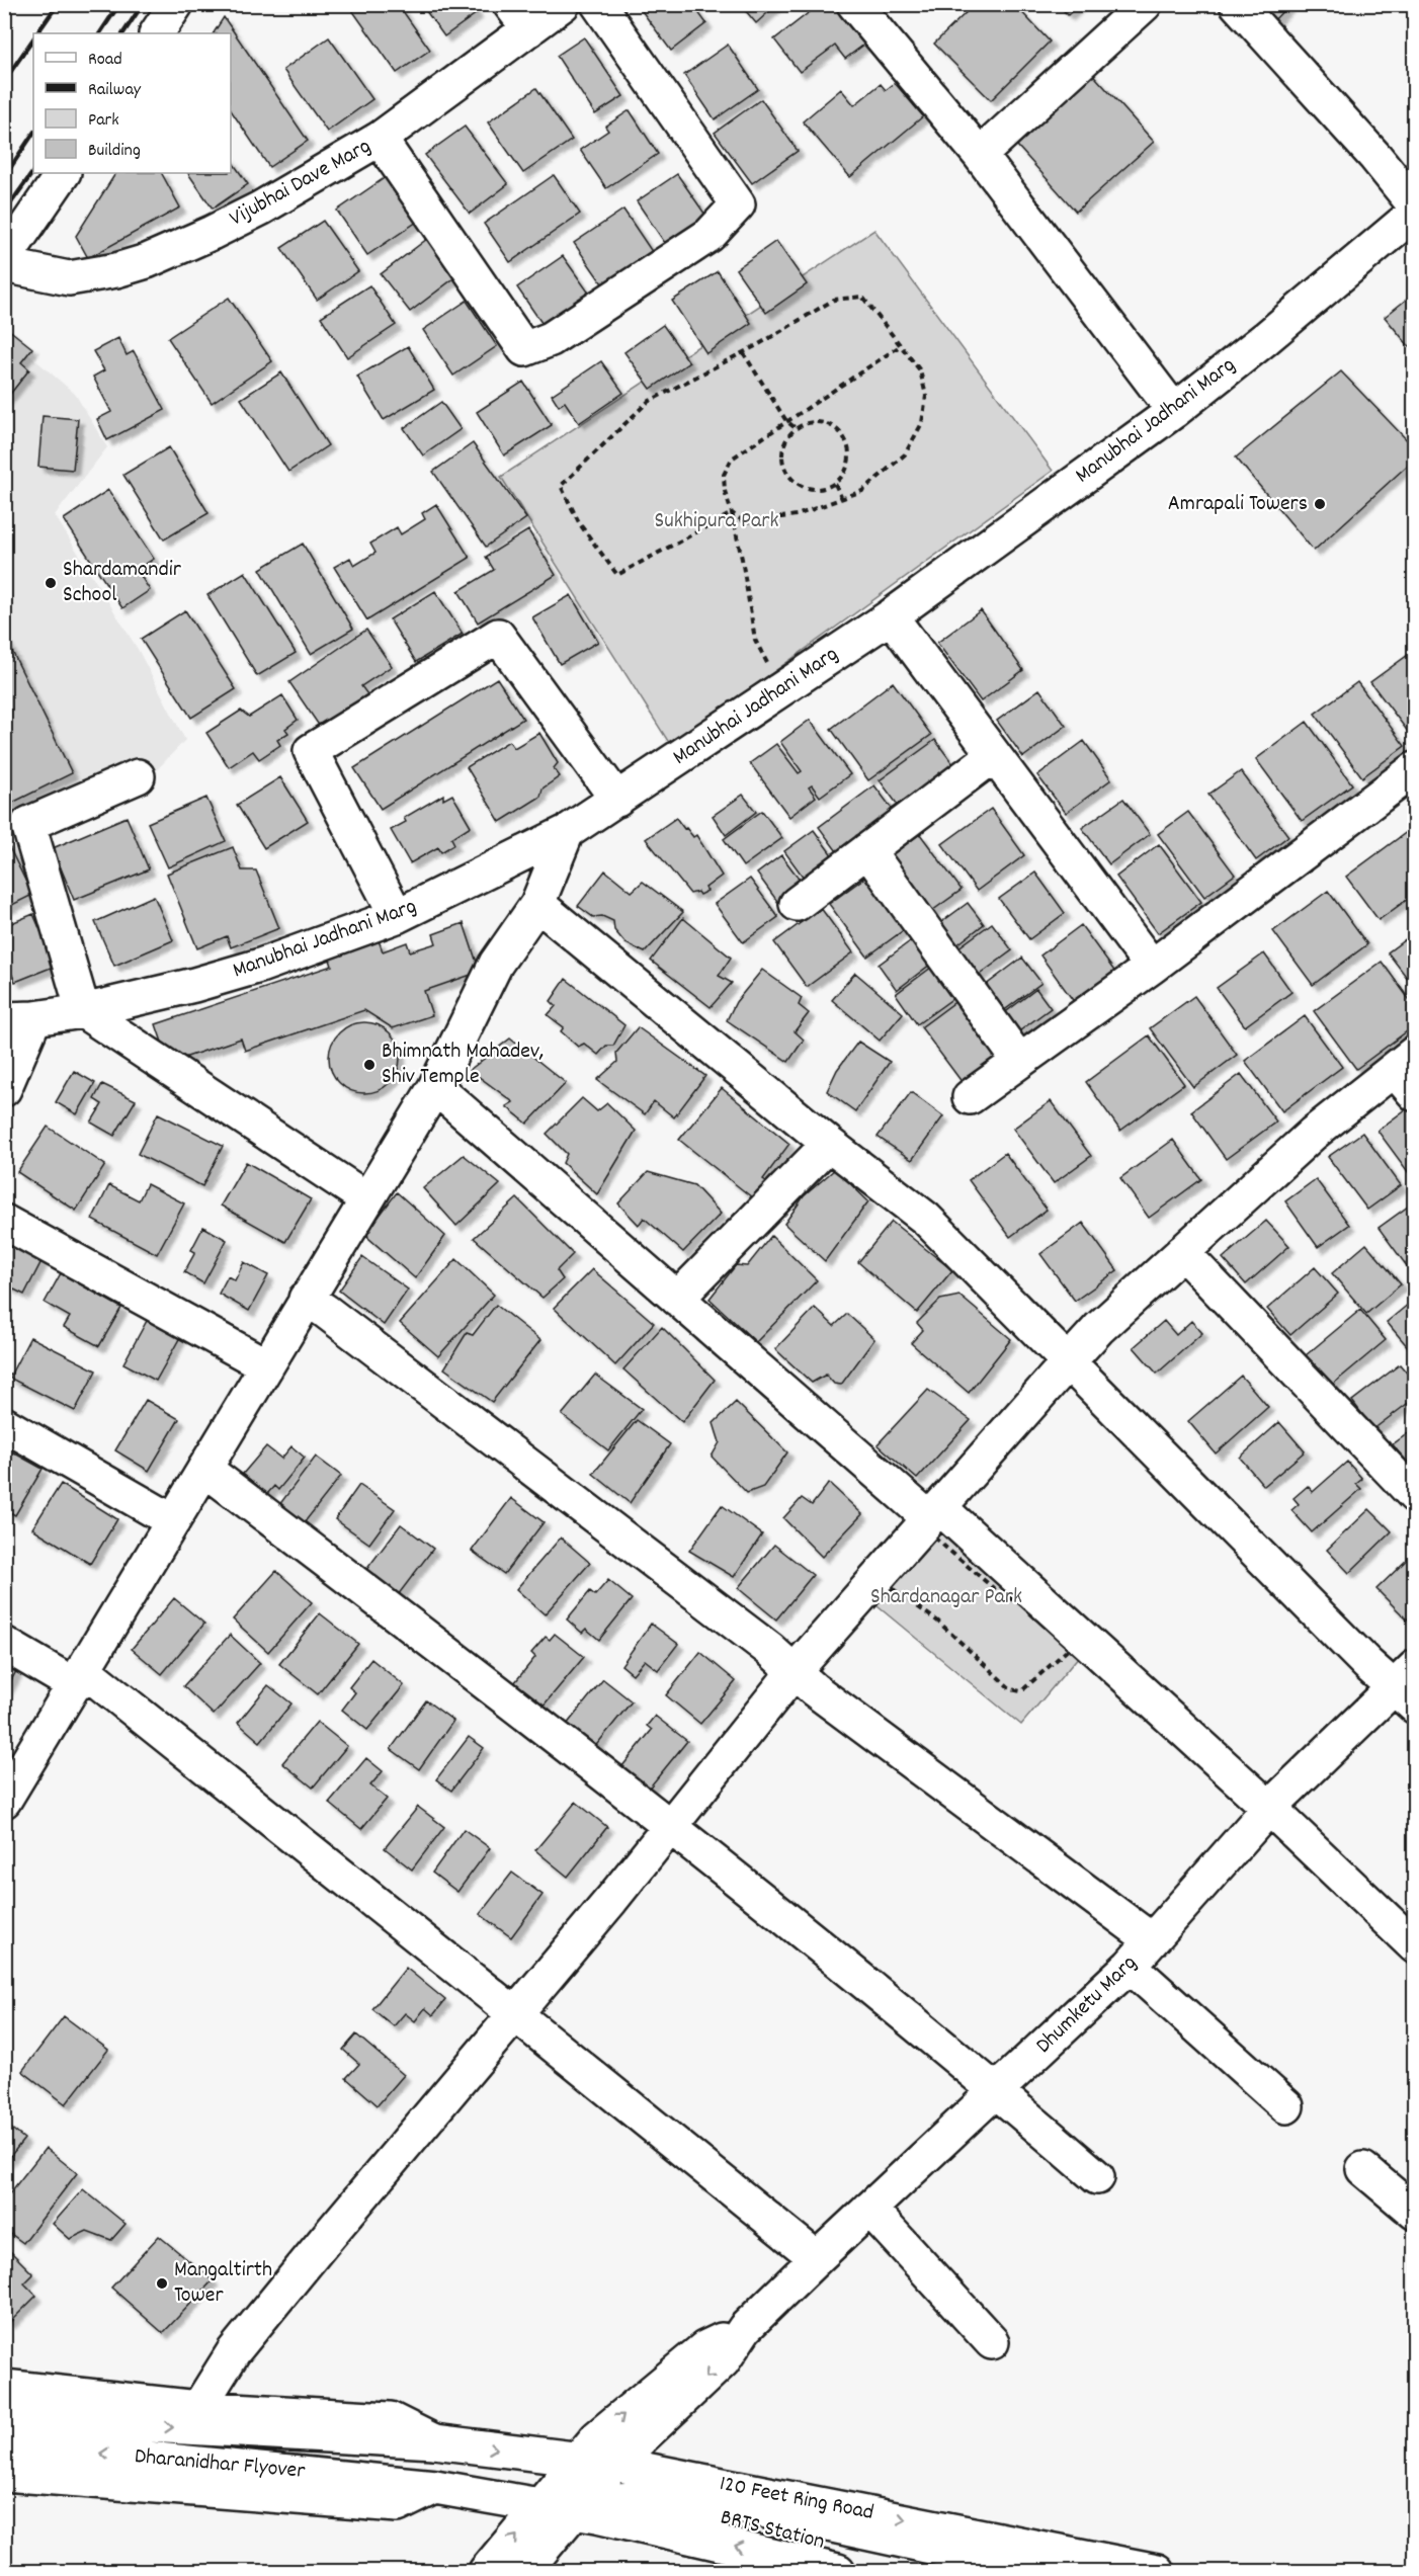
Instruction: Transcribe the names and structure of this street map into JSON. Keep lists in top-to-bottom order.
{
  "streets": {
    "street": [
      "Vijubhai Dave Marg",
      "Manubhai Jadhani Marg",
      "Dhumketu Marg",
      "Dharanidhar Flyover",
      "120 Feet Ring Road",
      "BRTS Station"
    ]
  },
  "crossings": [
    ["Dhumketu Marg", "120 Feet Ring Road"],
    ["Dharanidhar Flyover", "120 Feet Ring Road"]
  ],
  "parks": ["Sukhipura Park", "Shardanagar Park"],
  "places": [
    "Amrapali Towers",
    "Shardamandir School",
    "Bhimnath Mahadev, Shiv Temple",
    "Mangaltirth Tower"
  ],
  "legend": [
    "Road",
    "Railway",
    "Park",
    "Building"
  ]
}
